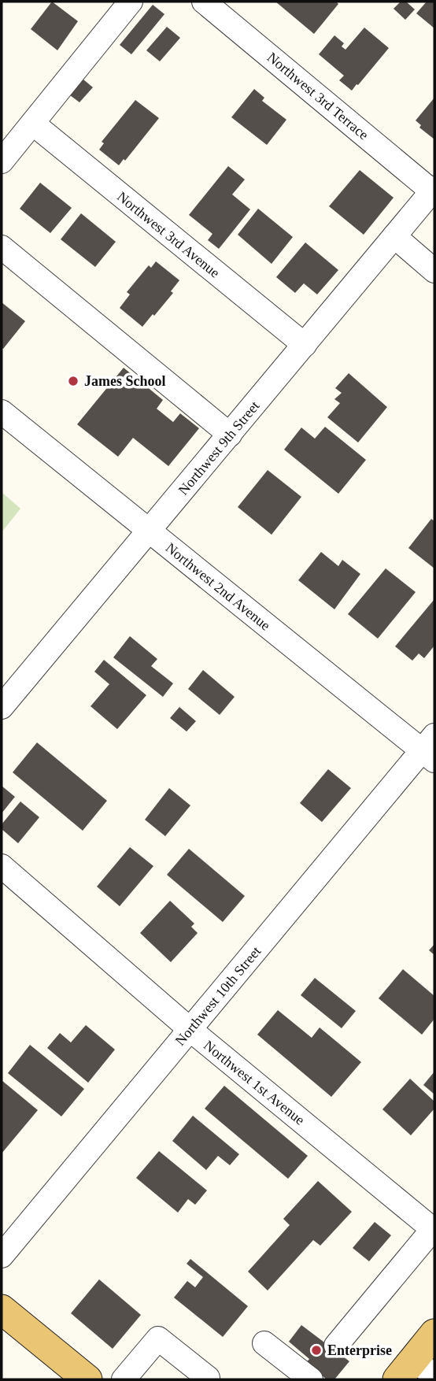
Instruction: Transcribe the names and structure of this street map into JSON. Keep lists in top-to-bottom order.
{
  "streets": {
    "street": [
      "Northwest 3rd Terrace",
      "Northwest 3rd Avenue",
      "Northwest 9th Street",
      "Northwest 2nd Avenue",
      "Northwest 10th Street",
      "Northwest 1st Avenue"
    ]
  },
  "crossings": [
    ["Northwest 3rd Terrace", "Northwest 9th Street"],
    ["Northwest 3rd Avenue", "Northwest 9th Street"],
    ["Northwest 9th Street", "Northwest 2nd Avenue"],
    ["Northwest 2nd Avenue", "Northwest 10th Street"],
    ["Northwest 10th Street", "Northwest 1st Avenue"]
  ],
  "places": ["James School", "Enterprise"]
}
